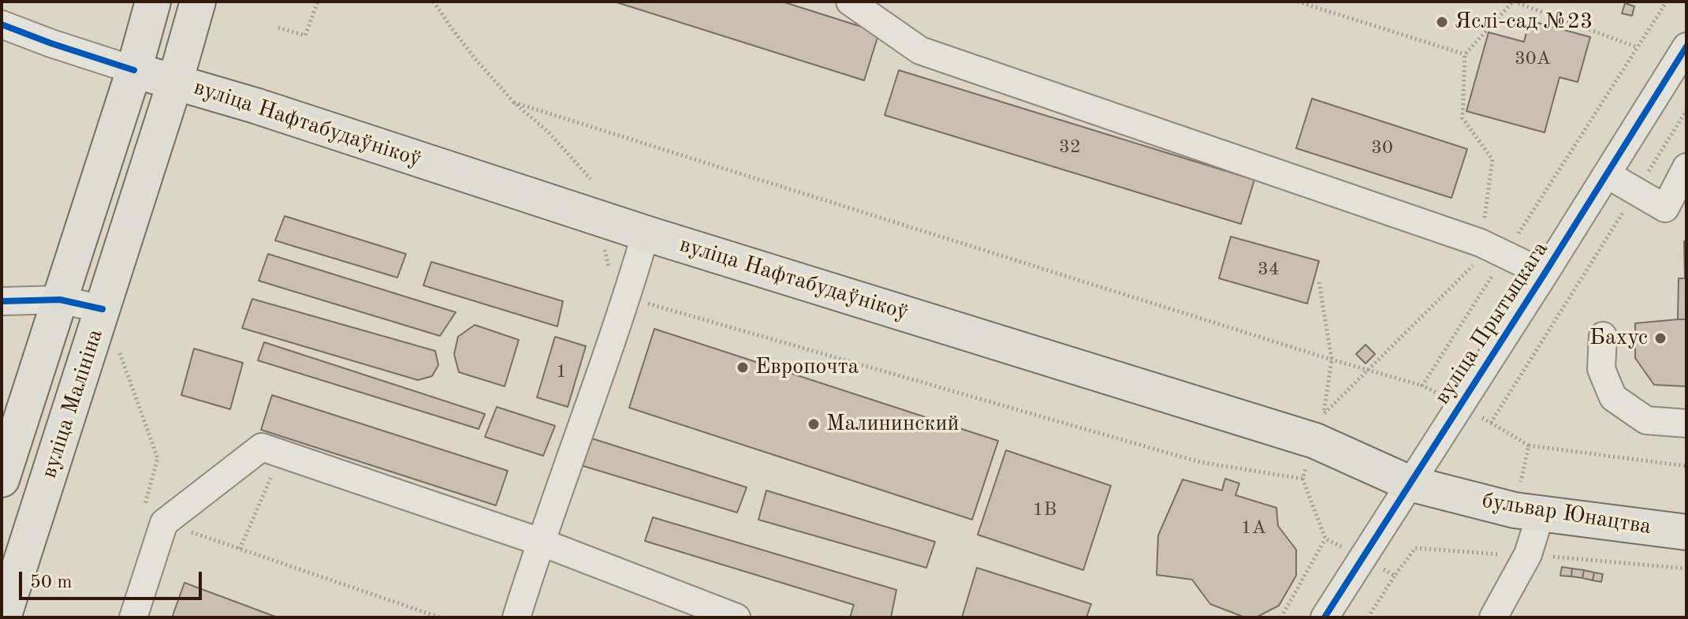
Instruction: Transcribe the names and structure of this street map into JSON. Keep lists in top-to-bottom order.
{
  "streets": {
    "main road": ["вуліца Нафтабудаўнікоў", "вуліца Малініна", "бульвар Юнацтва"],
    "street": ["вуліца Прытыцкага"]
  },
  "crossings": [
    ["вуліца Нафтабудаўнікоў", "вуліца Прытыцкага"],
    ["вуліца Нафтабудаўнікоў", "вуліца Малініна"],
    ["вуліца Нафтабудаўнікоў", "бульвар Юнацтва"],
    ["вуліца Прытыцкага", "бульвар Юнацтва"]
  ],
  "places": [
    "Яслі-сад №23",
    "Бахус",
    "Европочта",
    "Малининский"
  ],
  "house_numbers": [
    "30А",
    "32",
    "30",
    "34",
    "1",
    "1В",
    "1А"
  ],
  "scale_bar": "50 m"
}
